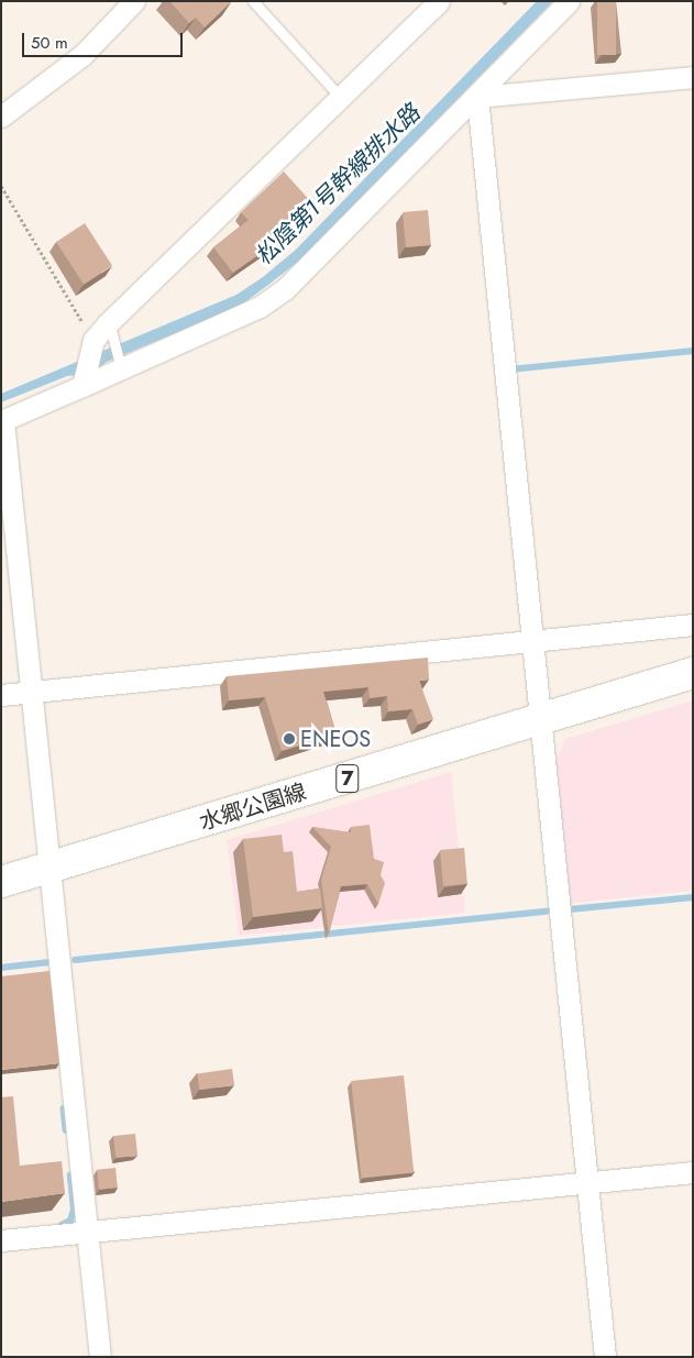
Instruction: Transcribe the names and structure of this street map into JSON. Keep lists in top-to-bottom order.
{
  "streets": {
    "main road": ["7", "水郷公園線"]
  },
  "water": ["松陰第1号幹線排水路"],
  "places": ["ENEOS"],
  "scale_bar": "50 m"
}
